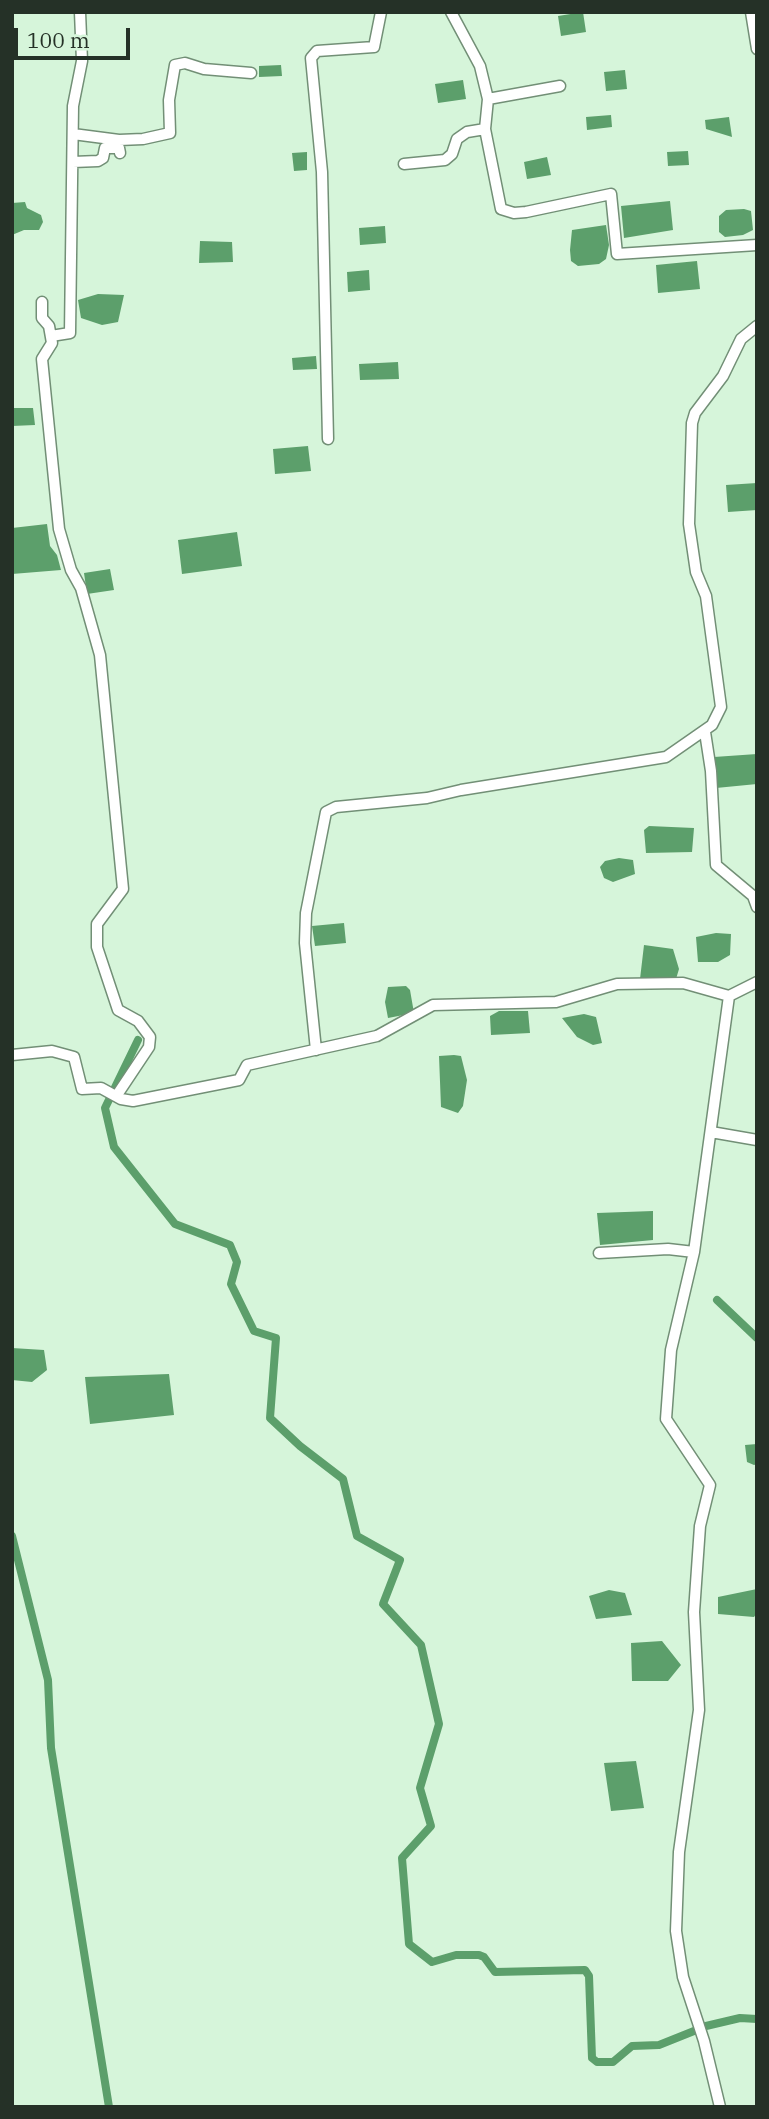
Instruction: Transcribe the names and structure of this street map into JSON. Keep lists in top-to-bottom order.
{
  "scale_bar": "100 m"
}
